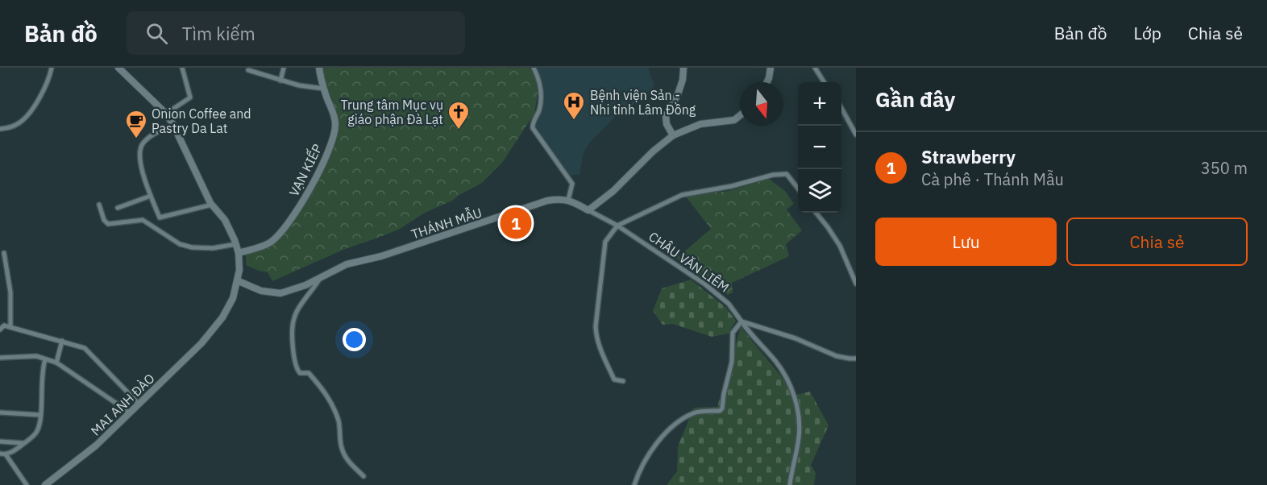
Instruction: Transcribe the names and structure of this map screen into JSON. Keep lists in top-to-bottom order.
{
  "streets": {
    "main road": ["VẠN KIẾP", "THÁNH MẪU", "MAI ANH ĐÀO"],
    "street": ["CHÂU VĂN LIÊM"]
  },
  "crossings": [
    ["VẠN KIẾP", "MAI ANH ĐÀO"],
    ["THÁNH MẪU", "MAI ANH ĐÀO"]
  ],
  "places": {
    "hospital": ["Bệnh viện Sản - Nhi tỉnh Lâm Đồng"],
    "church": ["Trung tâm Mục vụ giáo phận Đà Lạt"],
    "cafe": ["Onion Coffee and Pastry Da Lat"]
  },
  "north": "bottom",
  "page": {
    "header": "Bản đồ",
    "search": "Tìm kiếm",
    "nav": ["Bản đồ", "Lớp", "Chia sẻ"],
    "heading": "Gần đây",
    "map_buttons": ["+", "−"],
    "list": [
      {
        "mark": "1",
        "name": "Strawberry",
        "note": "Cà phê · Thánh Mẫu",
        "value": "350 m"
      }
    ],
    "buttons": ["Lưu", "Chia sẻ"],
    "pins": "1"
  }
}
